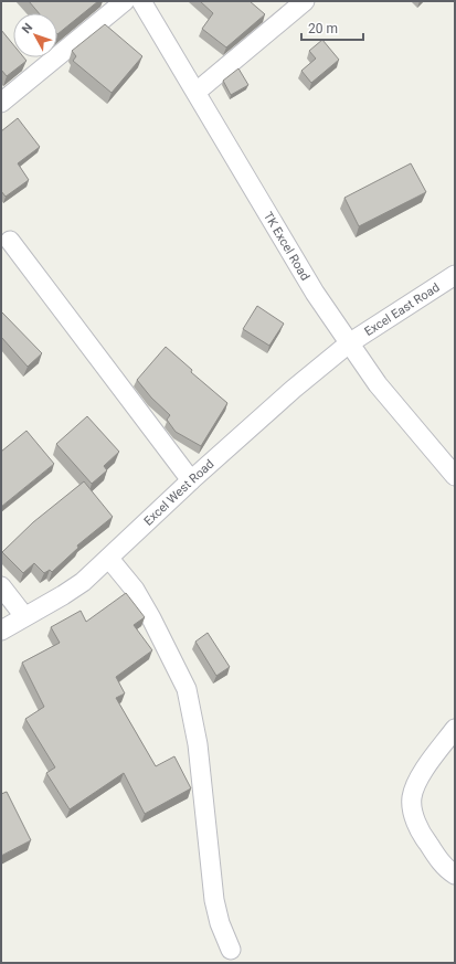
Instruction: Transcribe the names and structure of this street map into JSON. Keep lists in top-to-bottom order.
{
  "streets": {
    "street": ["TK Excel Road", "Excel East Road", "Excel West Road"]
  },
  "crossings": [
    ["TK Excel Road", "Excel East Road"],
    ["TK Excel Road", "Excel West Road"],
    ["Excel East Road", "Excel West Road"]
  ],
  "scale_bar": "20 m",
  "north": "top left"
}
